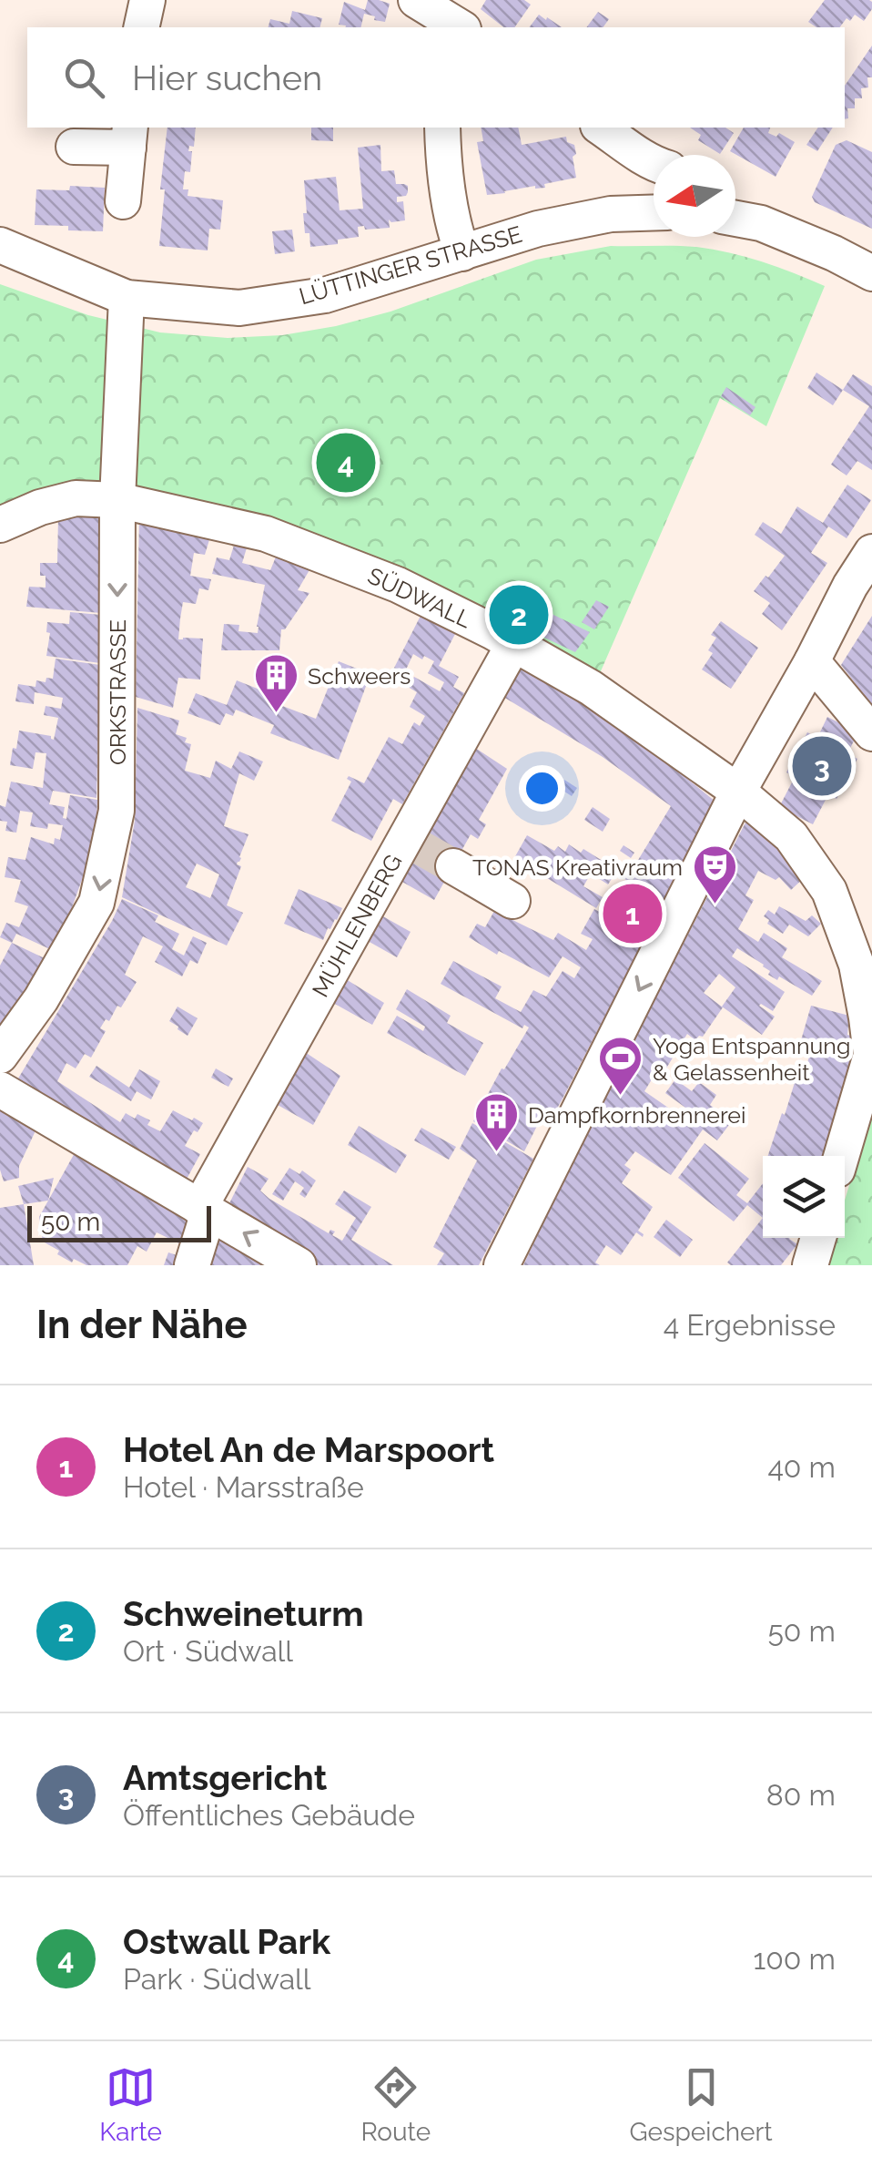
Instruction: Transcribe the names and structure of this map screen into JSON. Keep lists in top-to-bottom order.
{
  "streets": {
    "street": [
      "LÜTTINGER STRASSE",
      "SÜDWALL",
      "ORKSTRASSE",
      "MÜHLENBERG"
    ]
  },
  "crossings": [
    ["LÜTTINGER STRASSE", "ORKSTRASSE"],
    ["SÜDWALL", "ORKSTRASSE"],
    ["SÜDWALL", "MÜHLENBERG"]
  ],
  "one_way": ["ORKSTRASSE"],
  "places": {
    "building": ["Schweers", "Dampfkornbrennerei"],
    "theatre": ["TONAS Kreativraum"],
    "sports": ["Yoga Entspannung & Gelassenheit"]
  },
  "scale_bar": "50 m",
  "north": "left",
  "page": {
    "search": "Hier suchen",
    "pins": [
      "4",
      "2",
      "3",
      "1"
    ],
    "scale": "50 m",
    "heading": ["In der Nähe", "4 Ergebnisse"],
    "list": [
      {
        "mark": "1",
        "name": "Hotel An de Marspoort",
        "note": "Hotel · Marsstraße",
        "value": "40 m"
      },
      {
        "mark": "2",
        "name": "Schweineturm",
        "note": "Ort · Südwall",
        "value": "50 m"
      },
      {
        "mark": "3",
        "name": "Amtsgericht",
        "note": "Öffentliches Gebäude",
        "value": "80 m"
      },
      {
        "mark": "4",
        "name": "Ostwall Park",
        "note": "Park · Südwall",
        "value": "100 m"
      }
    ],
    "nav": ["Karte", "Route", "Gespeichert"]
  }
}
